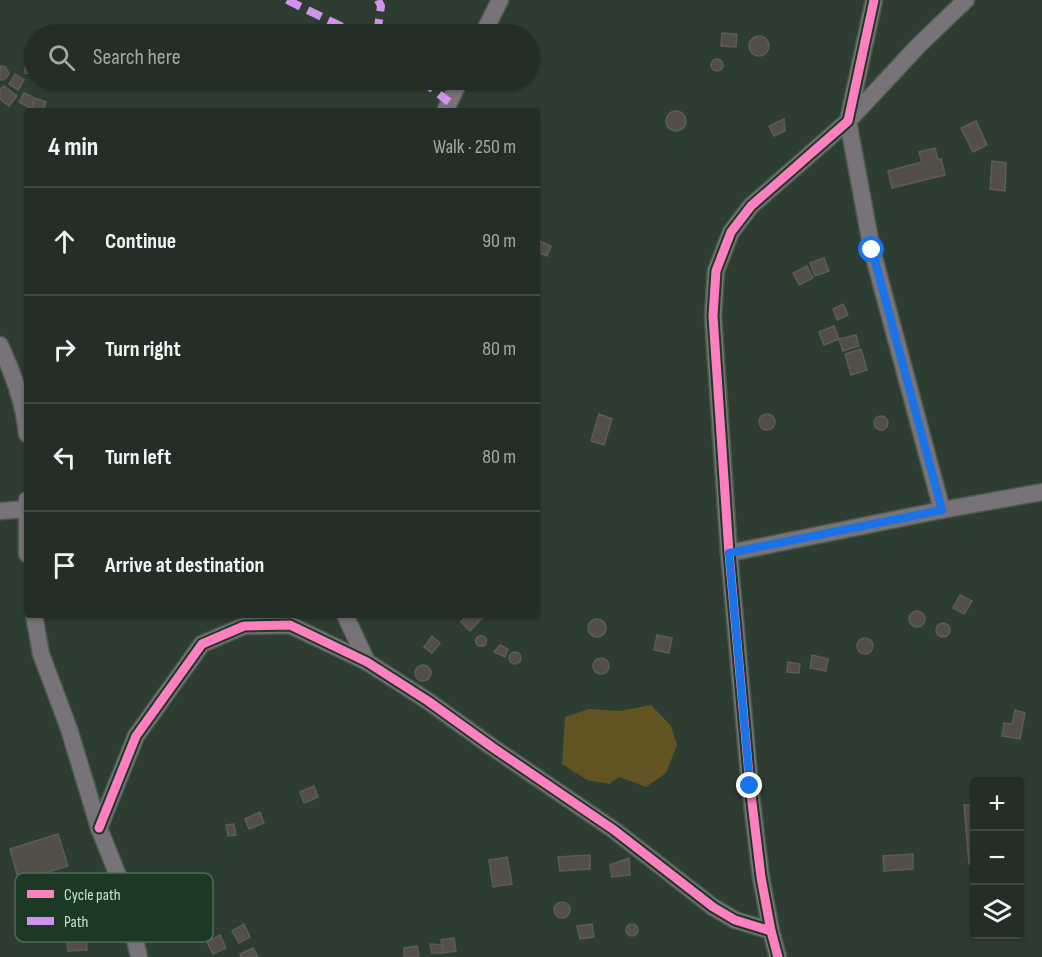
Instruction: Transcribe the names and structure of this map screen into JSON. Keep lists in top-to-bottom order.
{
  "legend": ["Cycle path", "Path"],
  "page": {
    "search": "Search here",
    "heading": ["4 min", "Walk · 250 m"],
    "list": [
      ["Continue", "90 m"],
      ["Turn right", "80 m"],
      ["Turn left", "80 m"],
      "Arrive at destination"
    ],
    "map_buttons": ["+", "−"]
  }
}
